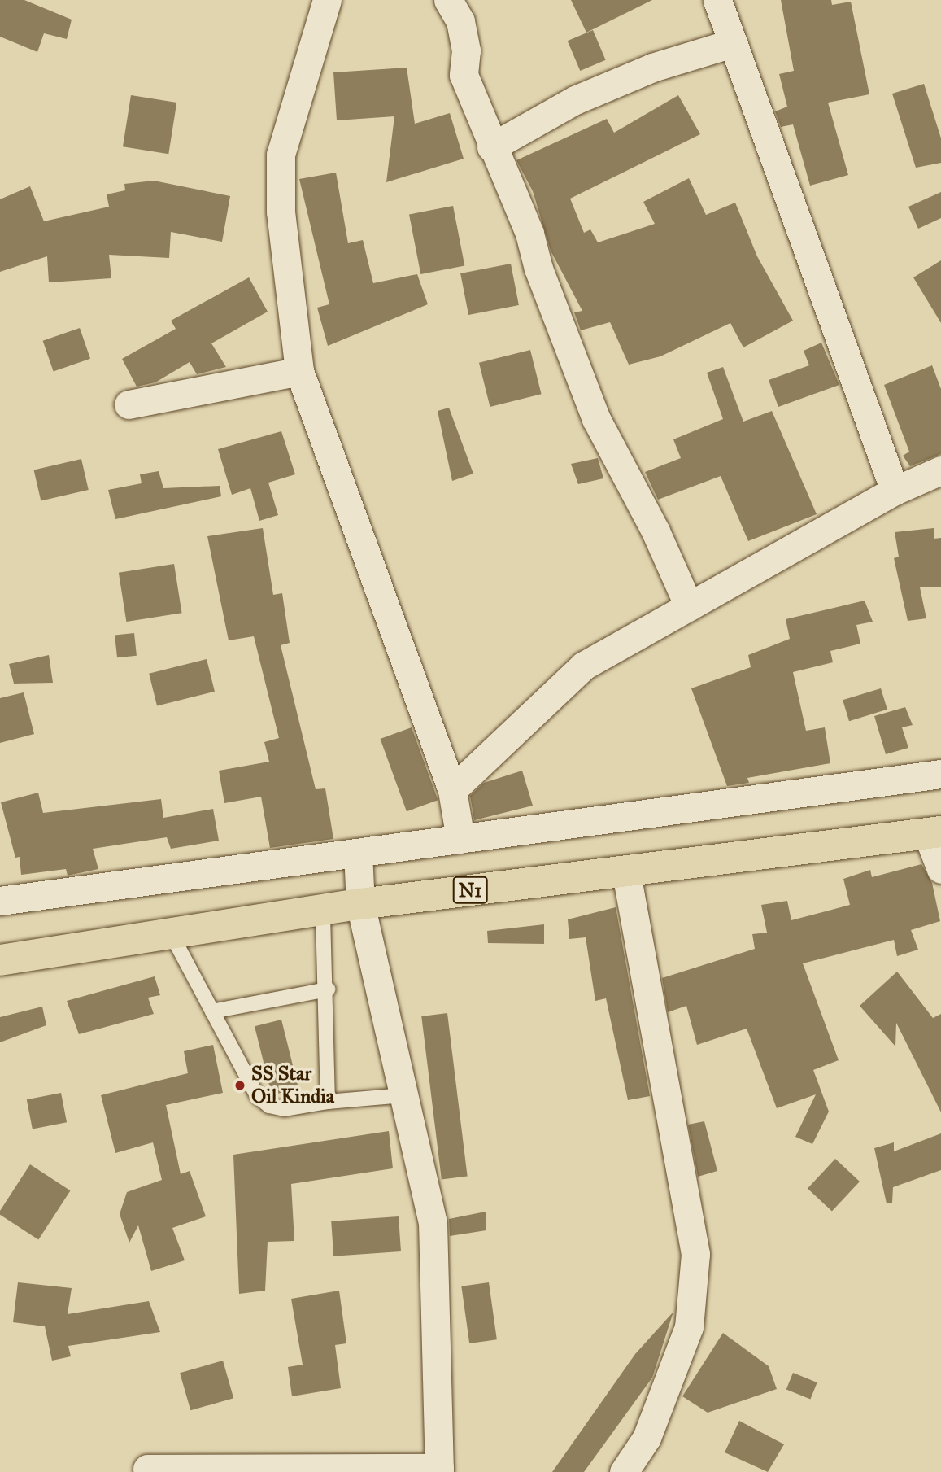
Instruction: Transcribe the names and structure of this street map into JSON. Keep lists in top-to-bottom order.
{
  "streets": {
    "highway": ["N1"]
  },
  "places": ["SS Star Oil Kindia"]
}
